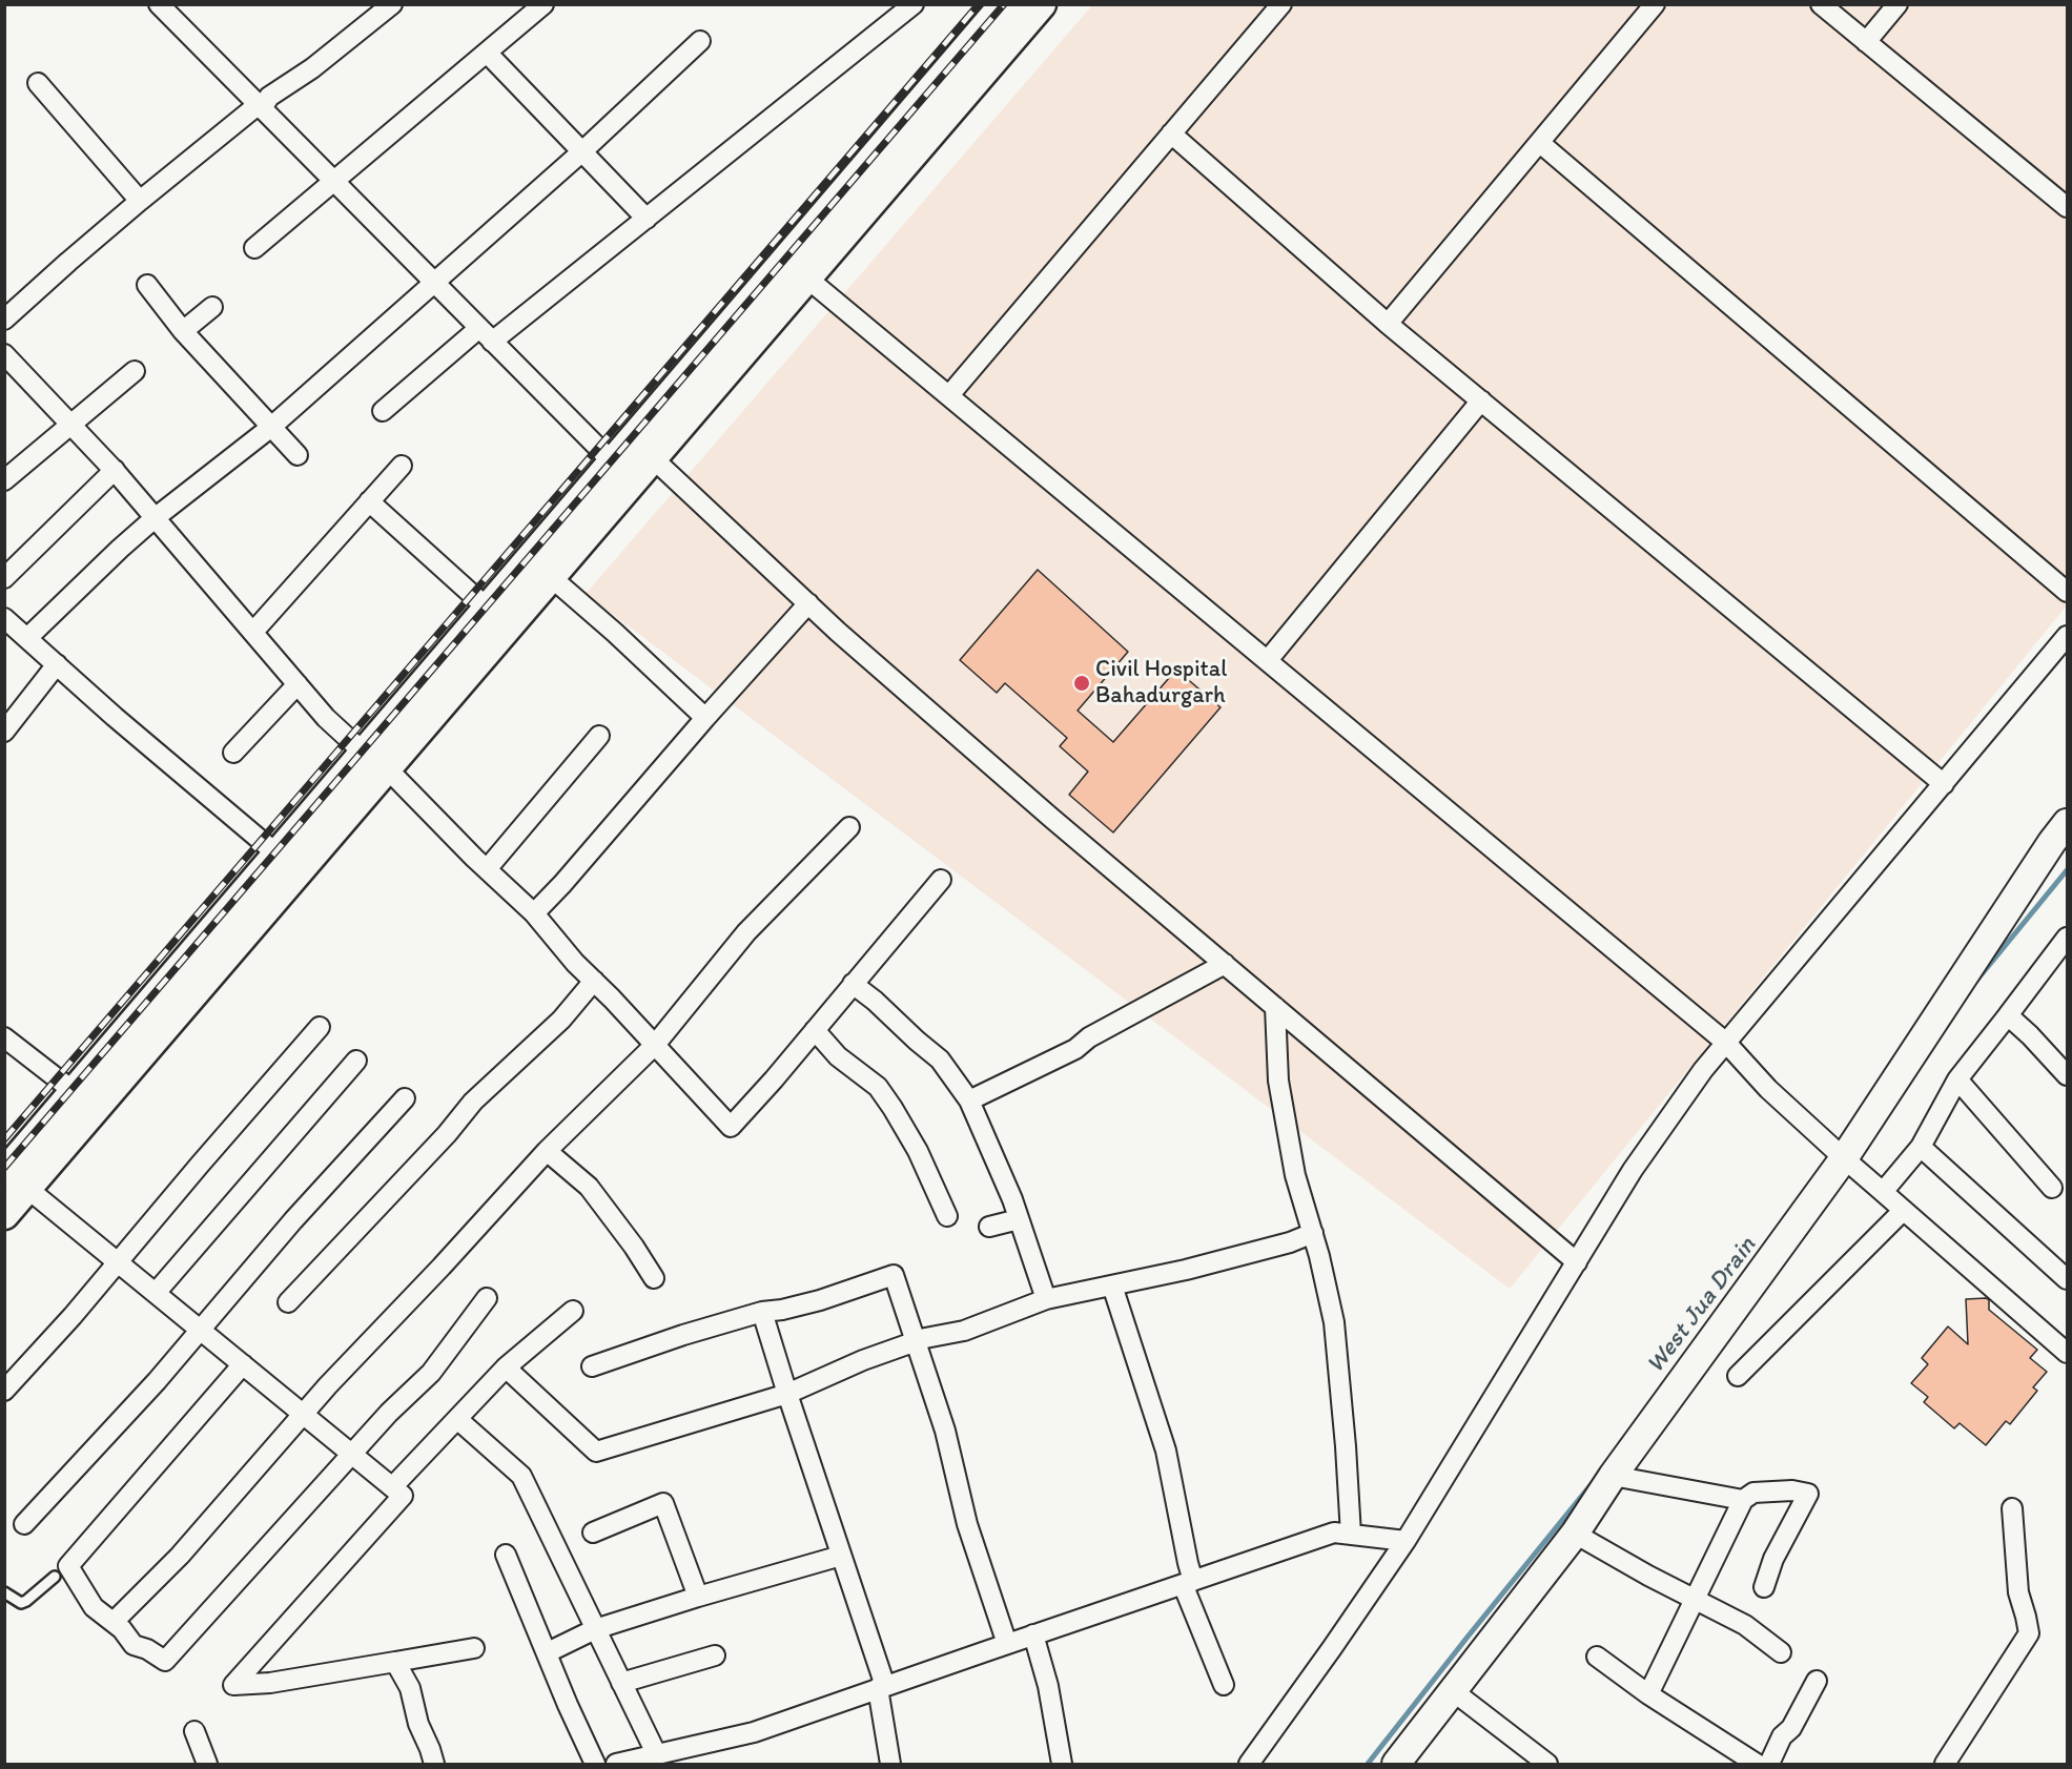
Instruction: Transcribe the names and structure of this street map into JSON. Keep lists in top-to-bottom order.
{
  "water": ["West Jua Drain"],
  "places": ["Civil Hospital Bahadurgarh"]
}
